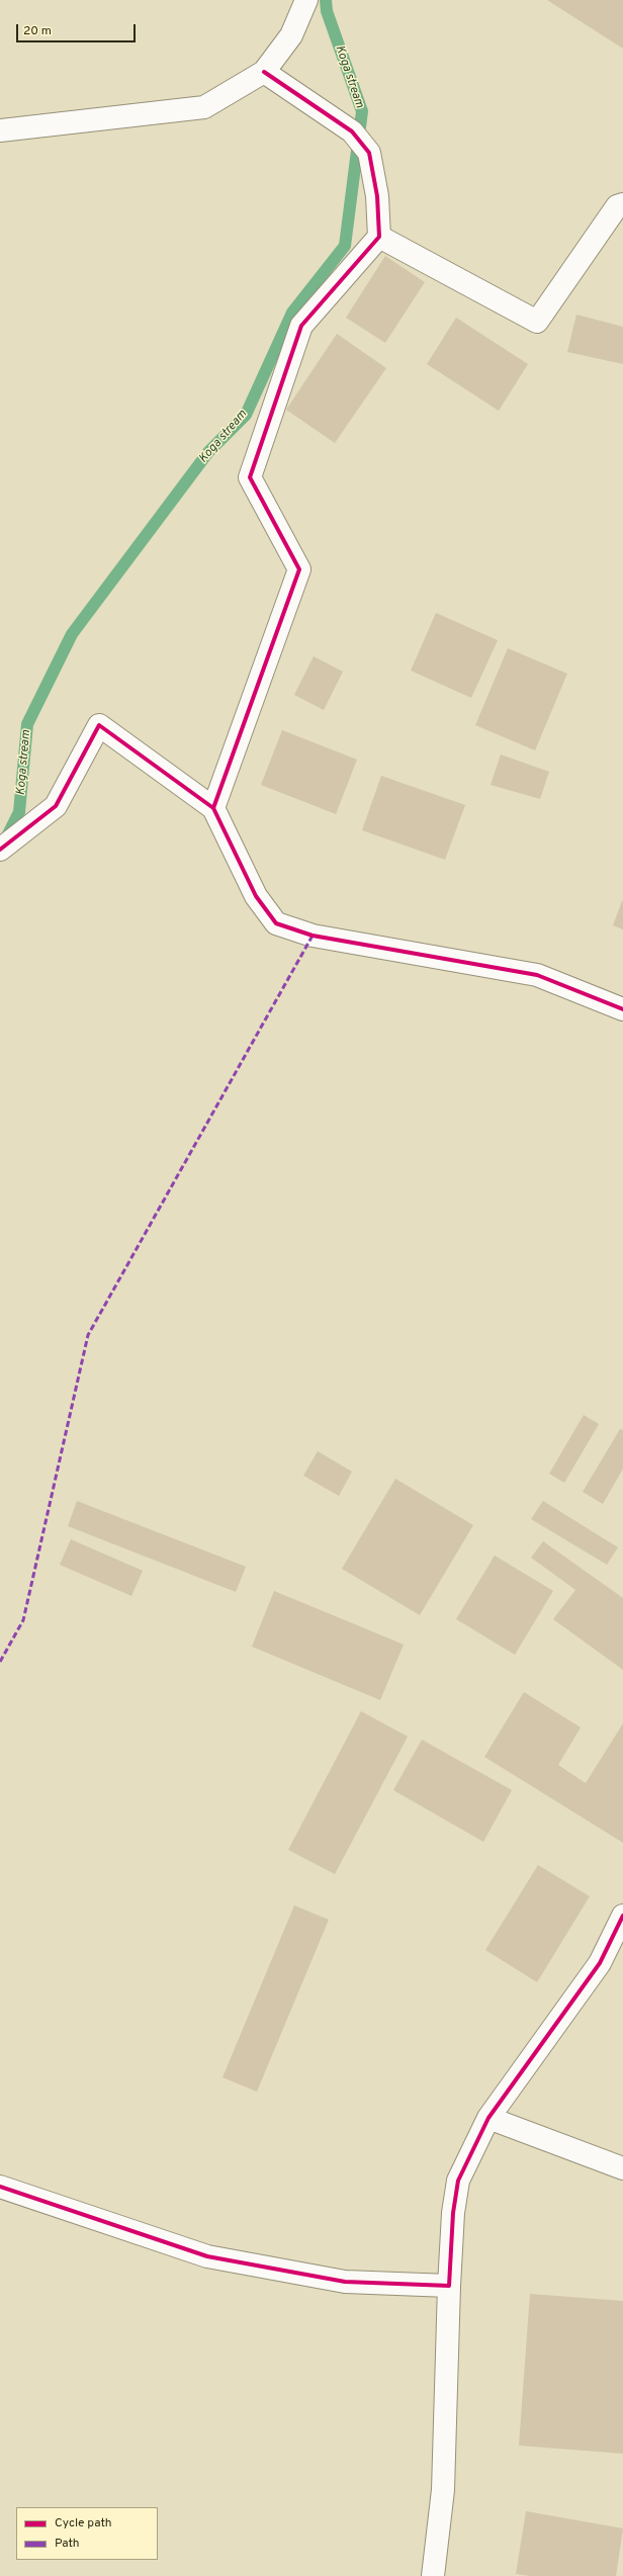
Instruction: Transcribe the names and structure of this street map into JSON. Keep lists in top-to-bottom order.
{
  "water": ["Koga stream"],
  "legend": ["Cycle path", "Path"],
  "scale_bar": "20 m"
}
